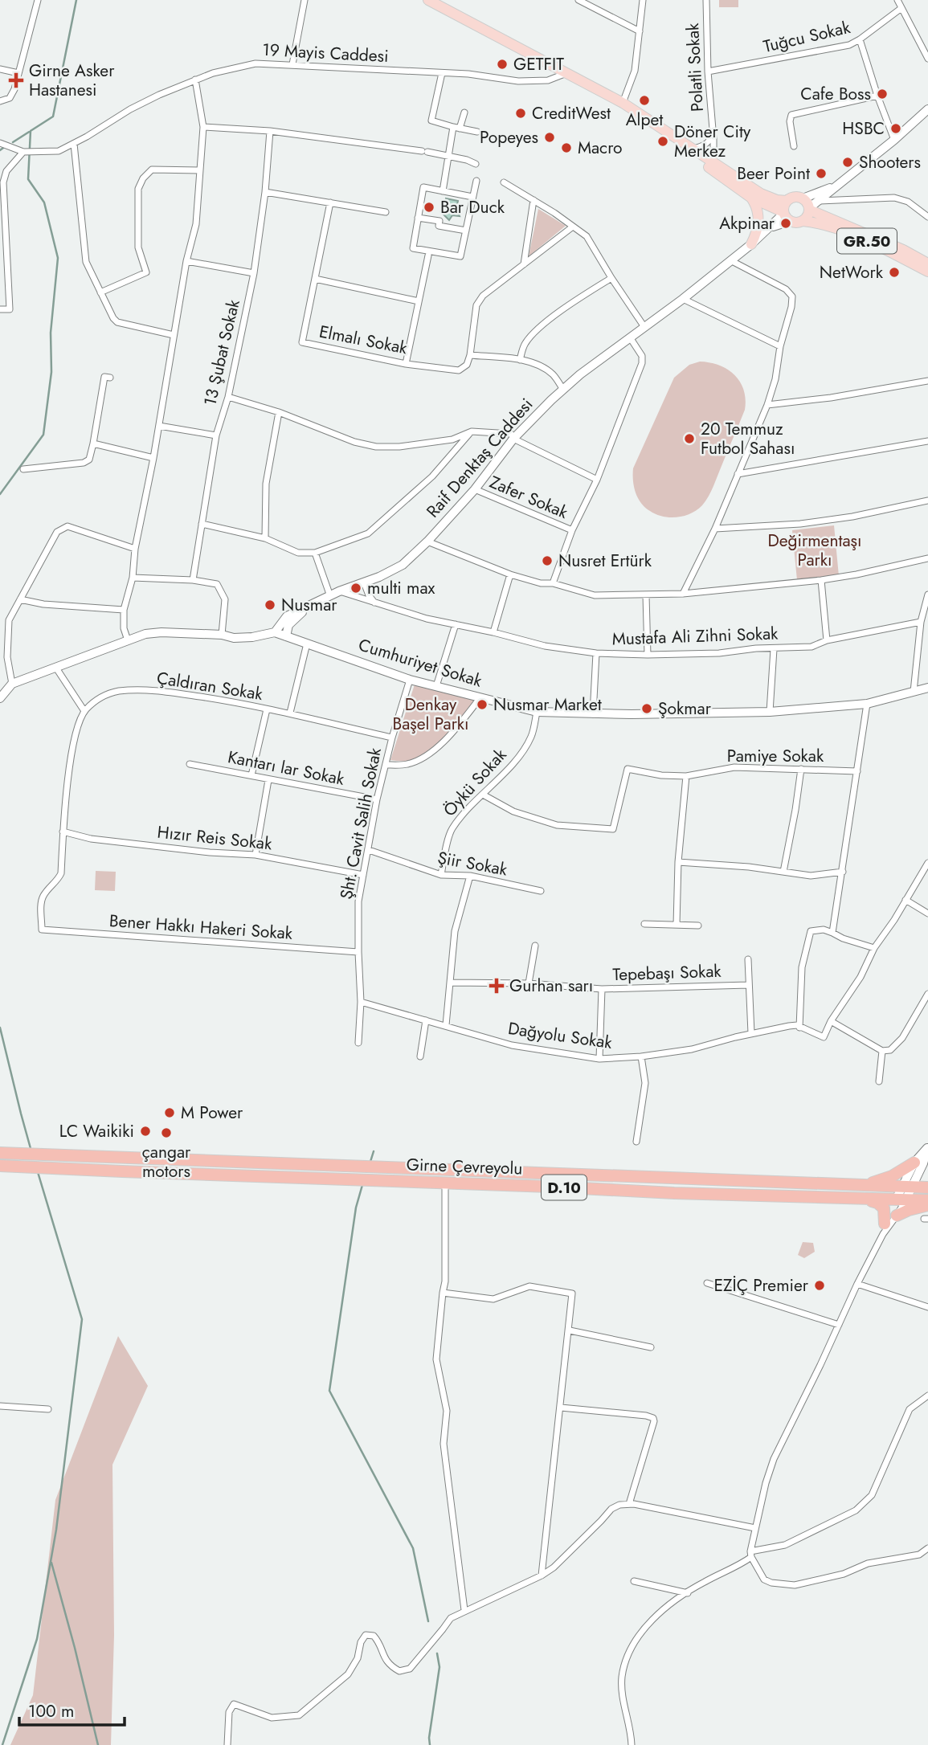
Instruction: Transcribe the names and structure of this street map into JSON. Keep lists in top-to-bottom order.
{
  "streets": {
    "highway": ["Girne Çevreyolu", "D.10"],
    "main road": ["GR.50"],
    "street": [
      "Tuğcu Sokak",
      "19 Mayis Caddesi",
      "Polatli Sokak",
      "Elmalı Sokak",
      "13 Şubat Sokak",
      "Raif Denktaş Caddesi",
      "Zafer Sokak",
      "Mustafa Ali Zihni Sokak",
      "Cumhuriyet Sokak",
      "Çaldıran Sokak",
      "Pamiye Sokak",
      "Kantarı lar Sokak",
      "Öykü Sokak",
      "Şht. Cavit Salih Sokak",
      "Hızır Reis Sokak",
      "Şiir Sokak",
      "Bener Hakkı Hakeri Sokak",
      "Tepebaşı Sokak",
      "Dağyolu Sokak"
    ]
  },
  "crossings": [
    ["Tuğcu Sokak", "Polatli Sokak"],
    ["19 Mayis Caddesi", "GR.50"],
    ["Polatli Sokak", "GR.50"],
    ["GR.50", "Raif Denktaş Caddesi"],
    ["Raif Denktaş Caddesi", "Zafer Sokak"],
    ["Raif Denktaş Caddesi", "Mustafa Ali Zihni Sokak"],
    ["Raif Denktaş Caddesi", "Cumhuriyet Sokak"],
    ["Cumhuriyet Sokak", "Öykü Sokak"],
    ["Cumhuriyet Sokak", "Şht. Cavit Salih Sokak"],
    ["Çaldıran Sokak", "Şht. Cavit Salih Sokak"],
    ["Pamiye Sokak", "Öykü Sokak"],
    ["Kantarı lar Sokak", "Şht. Cavit Salih Sokak"],
    ["Öykü Sokak", "Şiir Sokak"],
    ["Şht. Cavit Salih Sokak", "Hızır Reis Sokak"],
    ["Şht. Cavit Salih Sokak", "Şiir Sokak"],
    ["Şht. Cavit Salih Sokak", "Bener Hakkı Hakeri Sokak"],
    ["Şht. Cavit Salih Sokak", "Dağyolu Sokak"],
    ["Hızır Reis Sokak", "Bener Hakkı Hakeri Sokak"]
  ],
  "parks": ["Değirmentaşı Parkı", "Denkay Başel Parkı"],
  "places": {
    "other": [
      "GETFIT",
      "Cafe Boss",
      "Alpet",
      "CreditWest",
      "HSBC",
      "Popeyes",
      "Döner City Merkez",
      "Macro",
      "Shooters",
      "Beer Point",
      "Bar Duck",
      "Akpinar",
      "NetWork",
      "20 Temmuz Futbol Sahası",
      "Nusret Ertürk",
      "multi max",
      "Nusmar",
      "Nusmar Market",
      "Şokmar",
      "M Power",
      "LC Waikiki",
      "çangar motors",
      "EZİÇ Premier"
    ],
    "health": ["Girne Asker Hastanesi", "Gurhan sarı"]
  },
  "scale_bar": "100 m"
}
